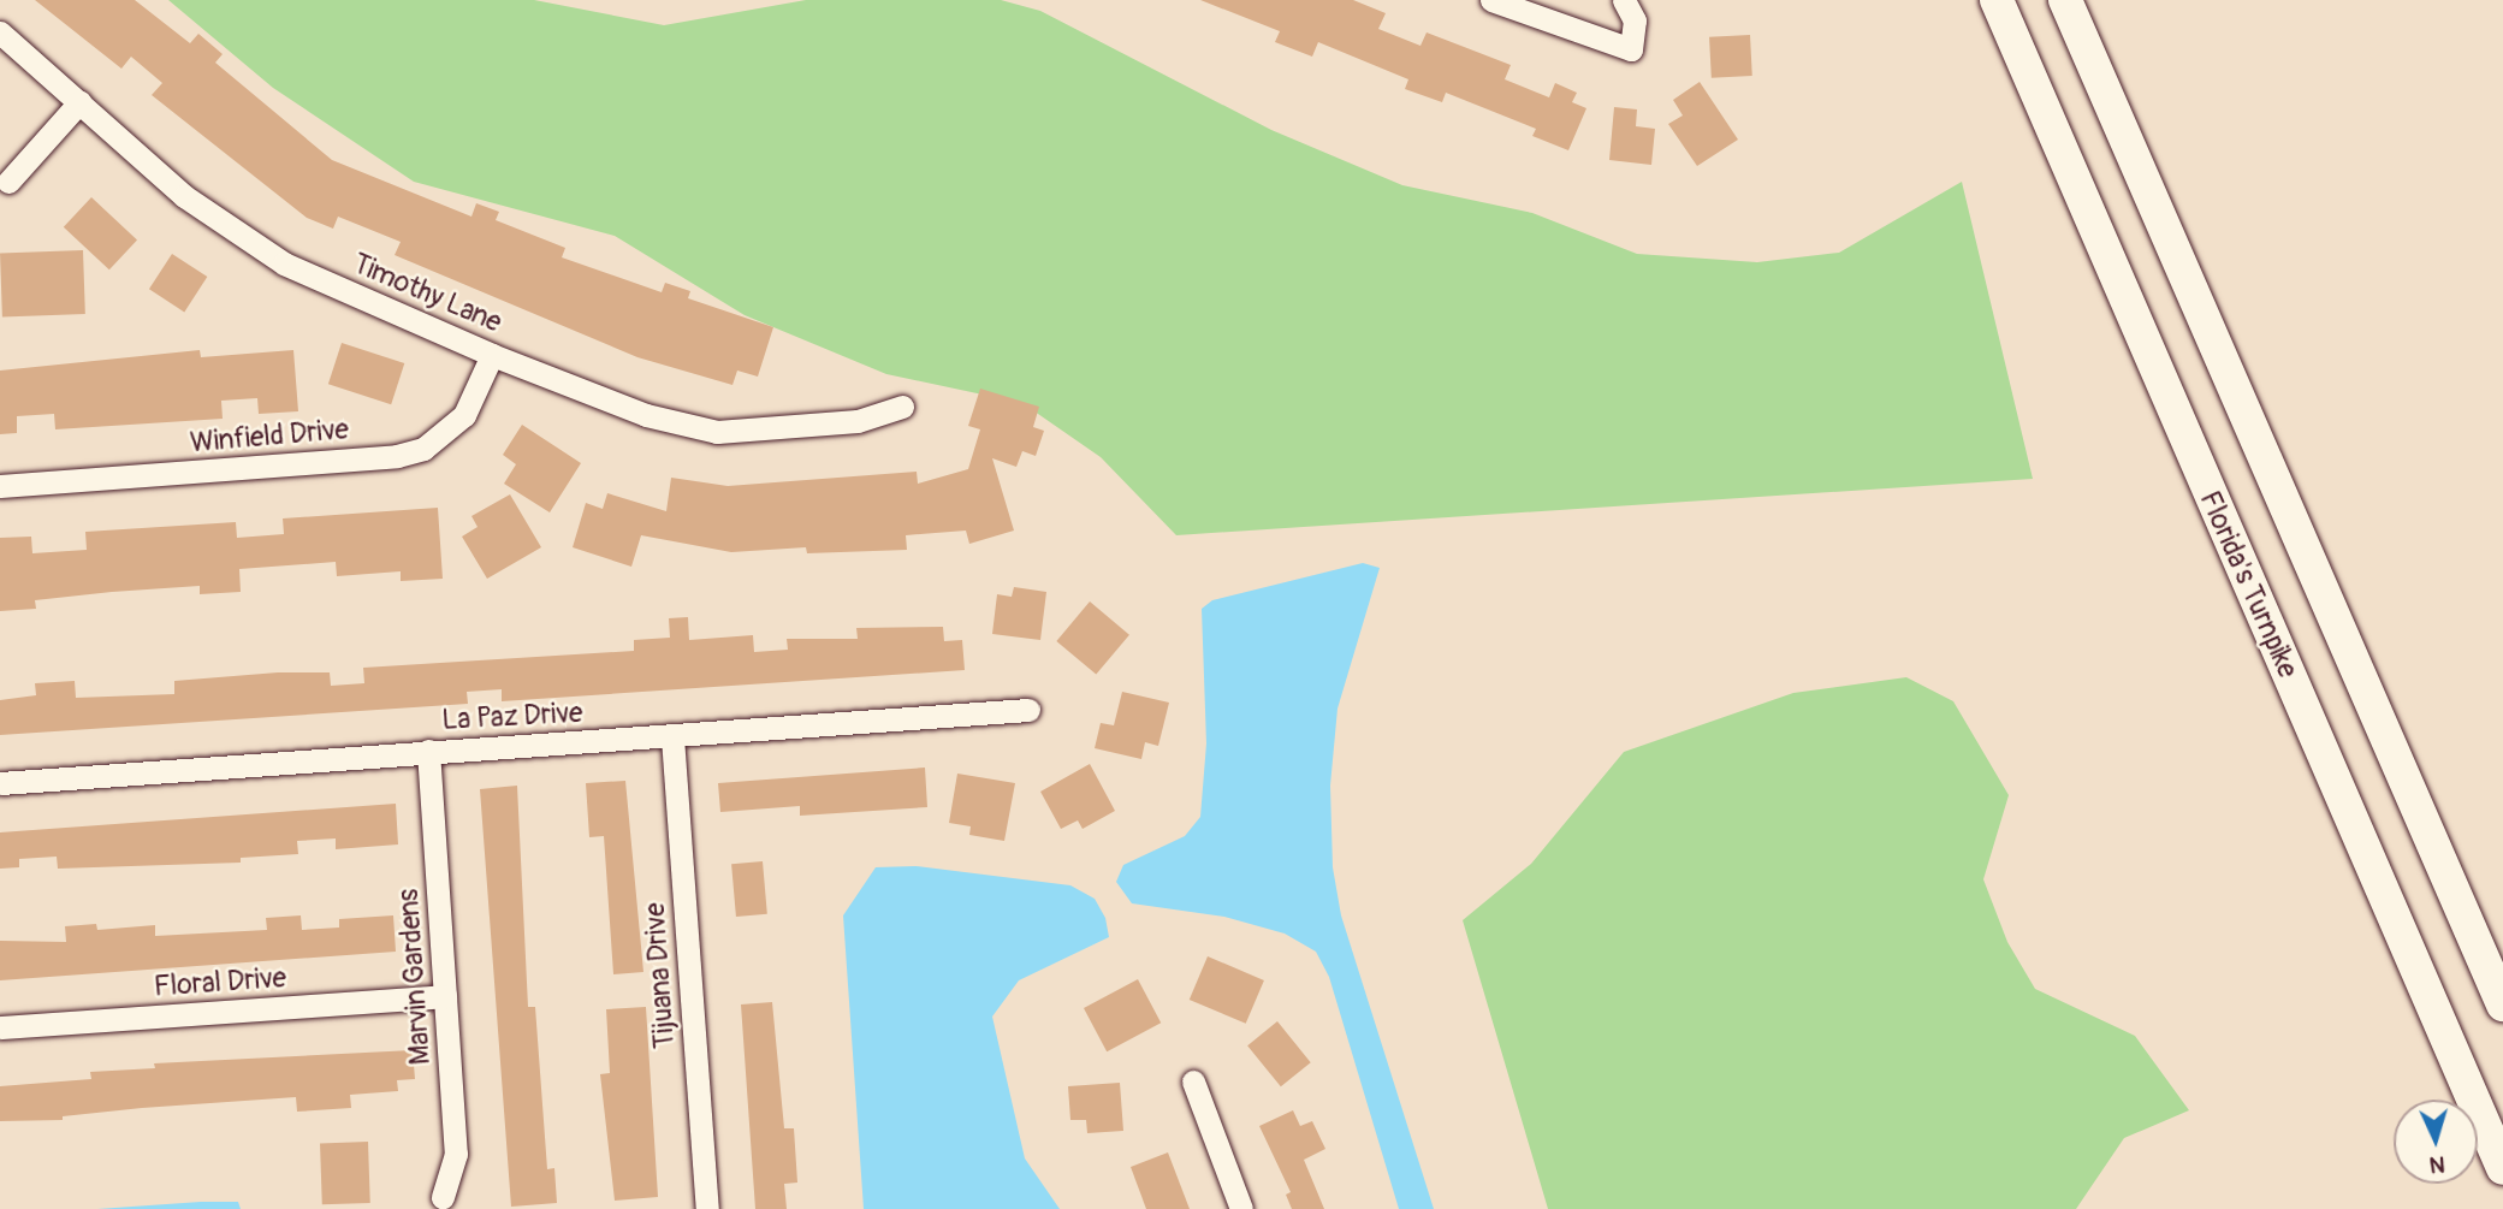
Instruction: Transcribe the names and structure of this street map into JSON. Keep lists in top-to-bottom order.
{
  "streets": {
    "highway": ["Florida's Turnpike"],
    "street": [
      "Timothy Lane",
      "Winfield Drive",
      "La Paz Drive",
      "Tijuana Drive",
      "Marvin Gardens",
      "Floral Drive"
    ]
  },
  "crossings": [
    ["Timothy Lane", "Winfield Drive"],
    ["La Paz Drive", "Tijuana Drive"],
    ["La Paz Drive", "Marvin Gardens"],
    ["Marvin Gardens", "Floral Drive"]
  ],
  "north": "bottom"
}
